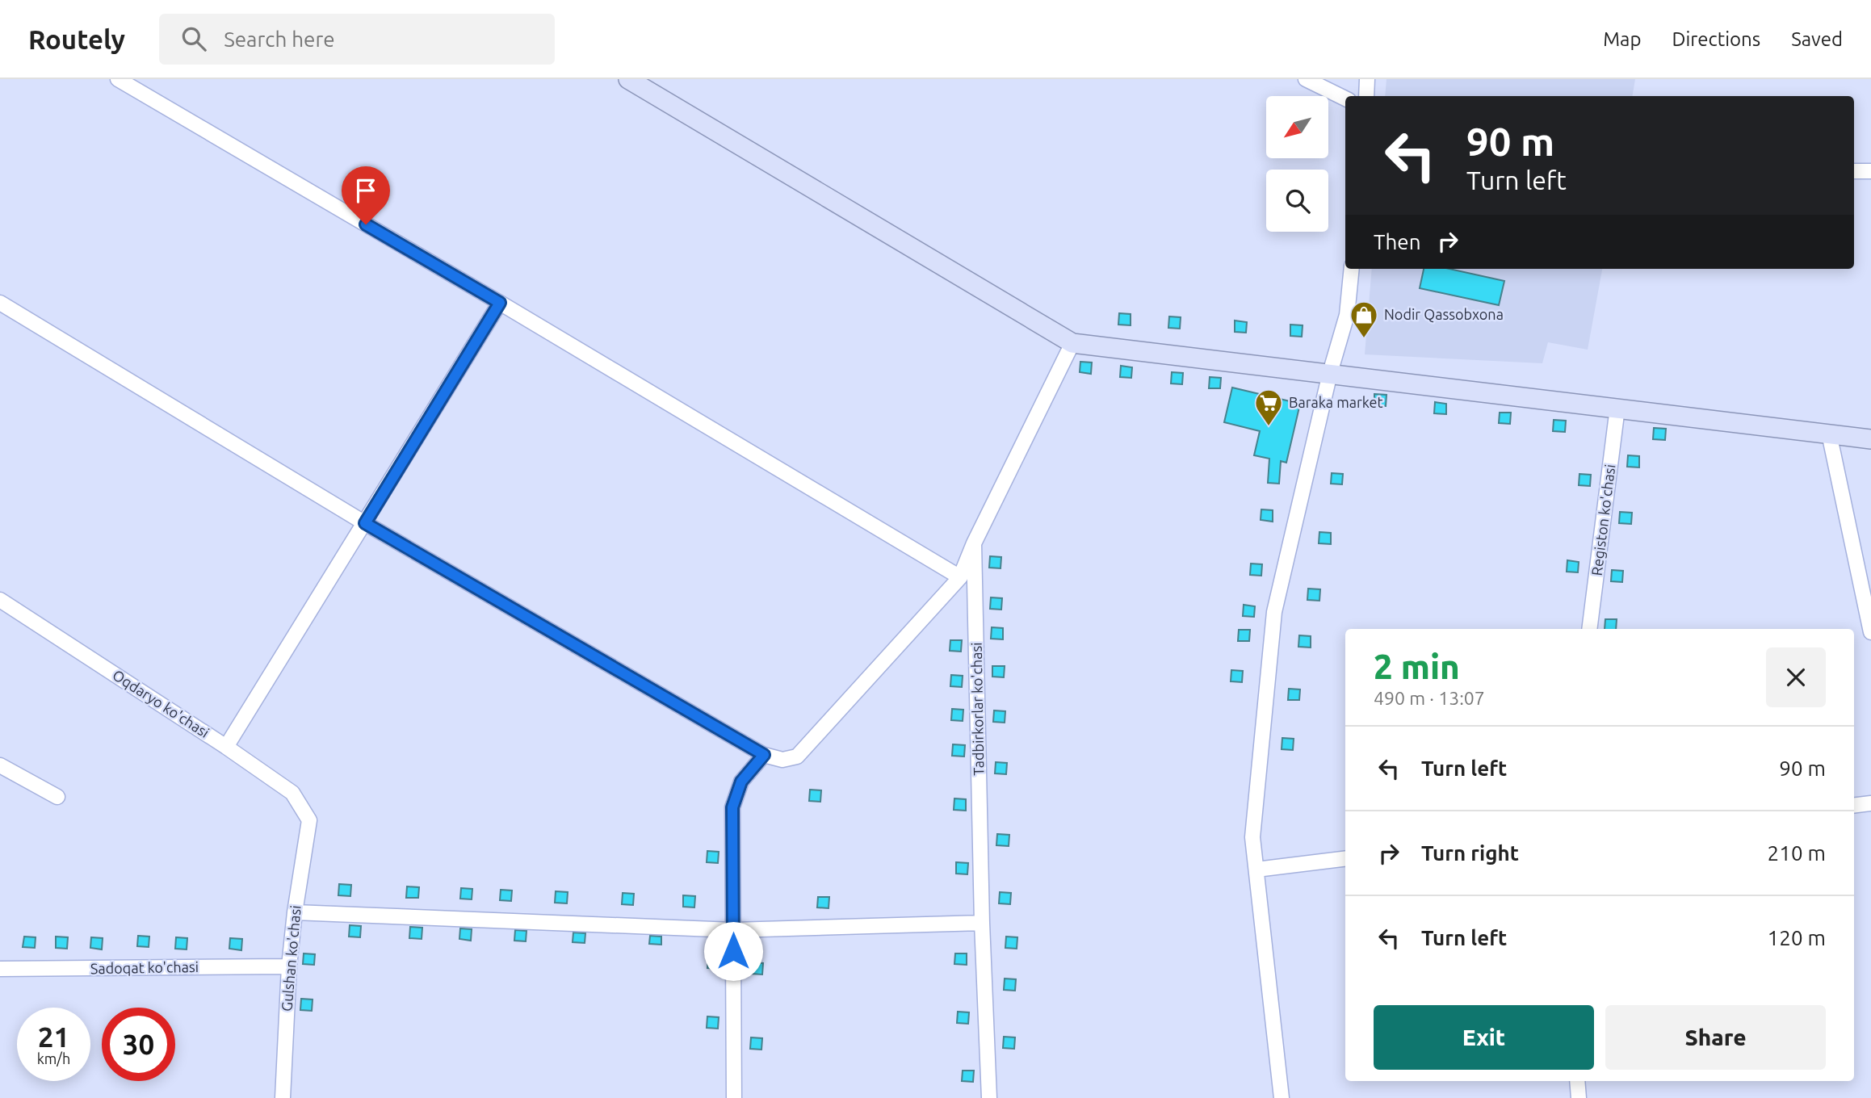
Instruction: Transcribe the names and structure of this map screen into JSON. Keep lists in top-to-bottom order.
{
  "streets": {
    "street": [
      "Registon ko'chasi",
      "Oqdaryo ko'chasi",
      "Tadbirkorlar ko'chasi",
      "Gulshan ko'chasi",
      "Sadoqat ko'chasi"
    ]
  },
  "crossings": [
    ["Oqdaryo ko'chasi", "Gulshan ko'chasi"],
    ["Gulshan ko'chasi", "Sadoqat ko'chasi"]
  ],
  "places": {
    "shop": ["Nodir Qassobxona"],
    "supermarket": ["Baraka market"]
  },
  "north": "bottom left",
  "page": {
    "header": "Routely",
    "search": "Search here",
    "nav": ["Map", "Directions", "Saved"],
    "turn": ["90 m", "Turn left"],
    "then": "Then",
    "heading": ["2 min", "490 m · 13:07"],
    "list": [
      {
        "name": "Turn left",
        "value": "90 m"
      },
      {
        "name": "Turn right",
        "value": "210 m"
      },
      {
        "name": "Turn left",
        "value": "120 m"
      }
    ],
    "buttons": ["Exit", "Share"],
    "speed": "21 km/h",
    "limit": "30"
  }
}
